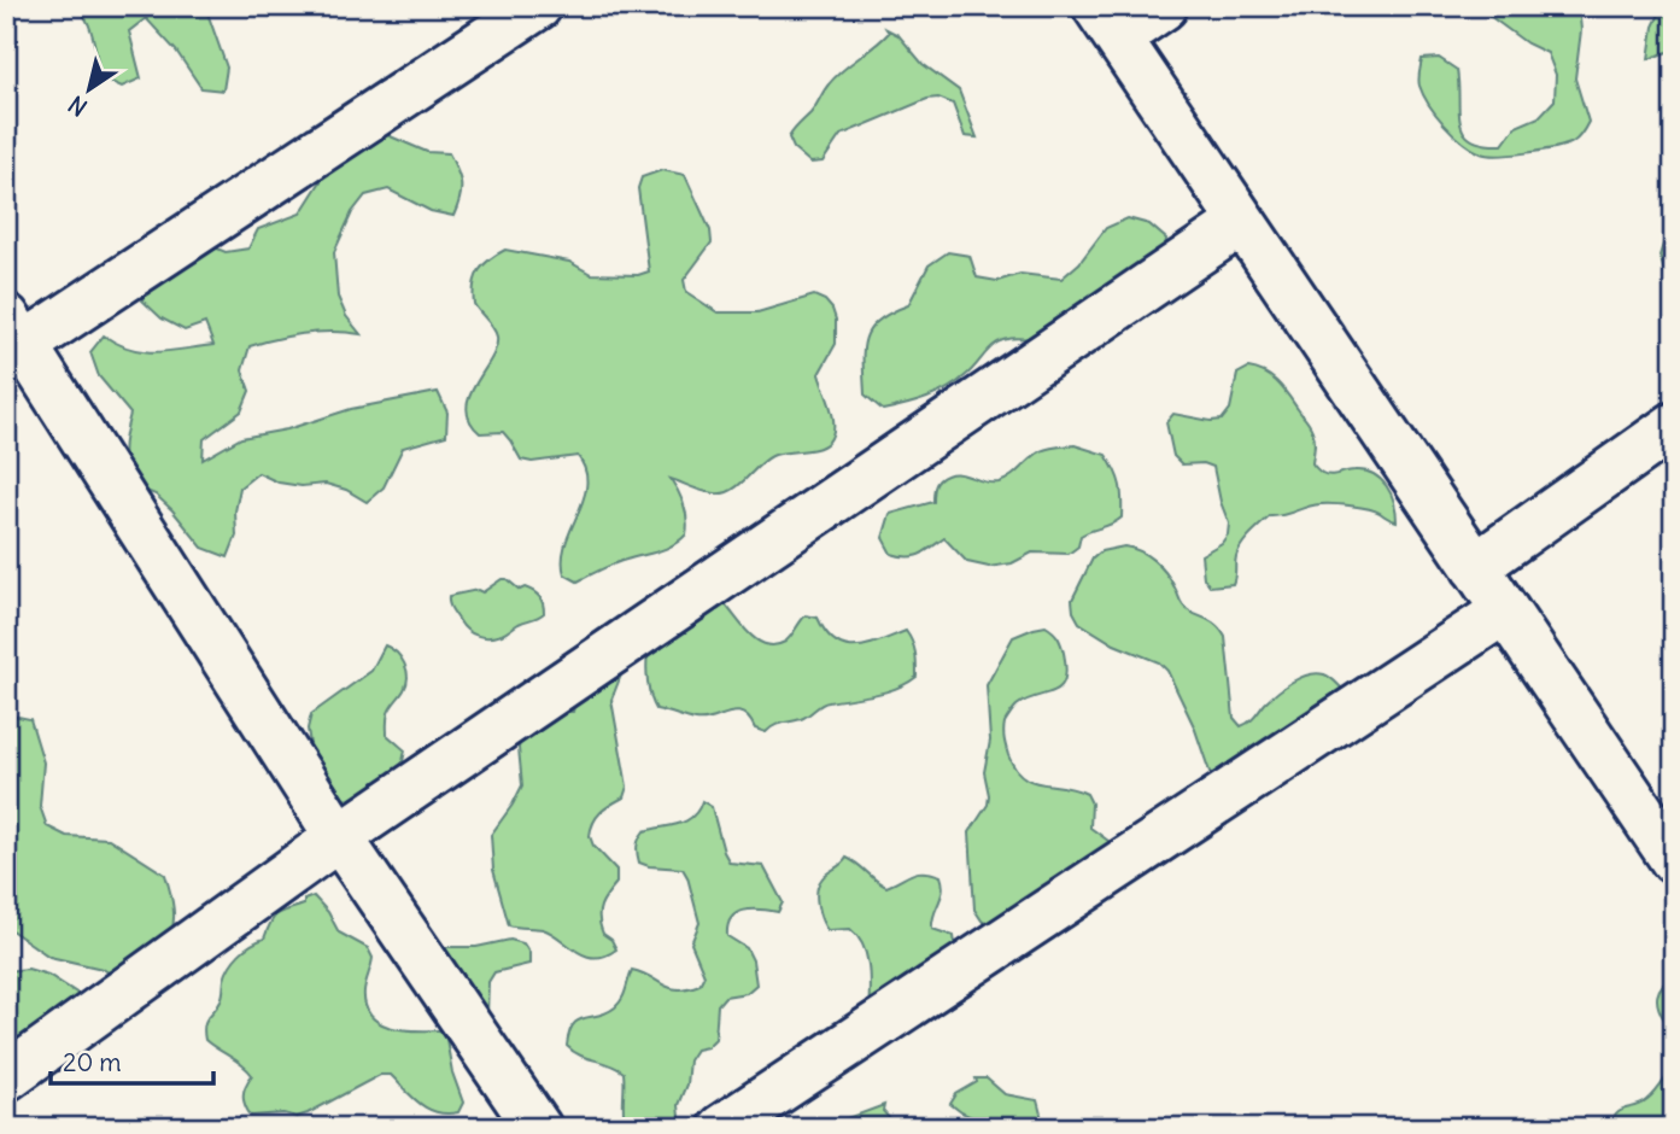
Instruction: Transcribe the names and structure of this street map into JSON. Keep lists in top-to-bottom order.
{
  "scale_bar": "20 m",
  "north": "bottom left"
}
